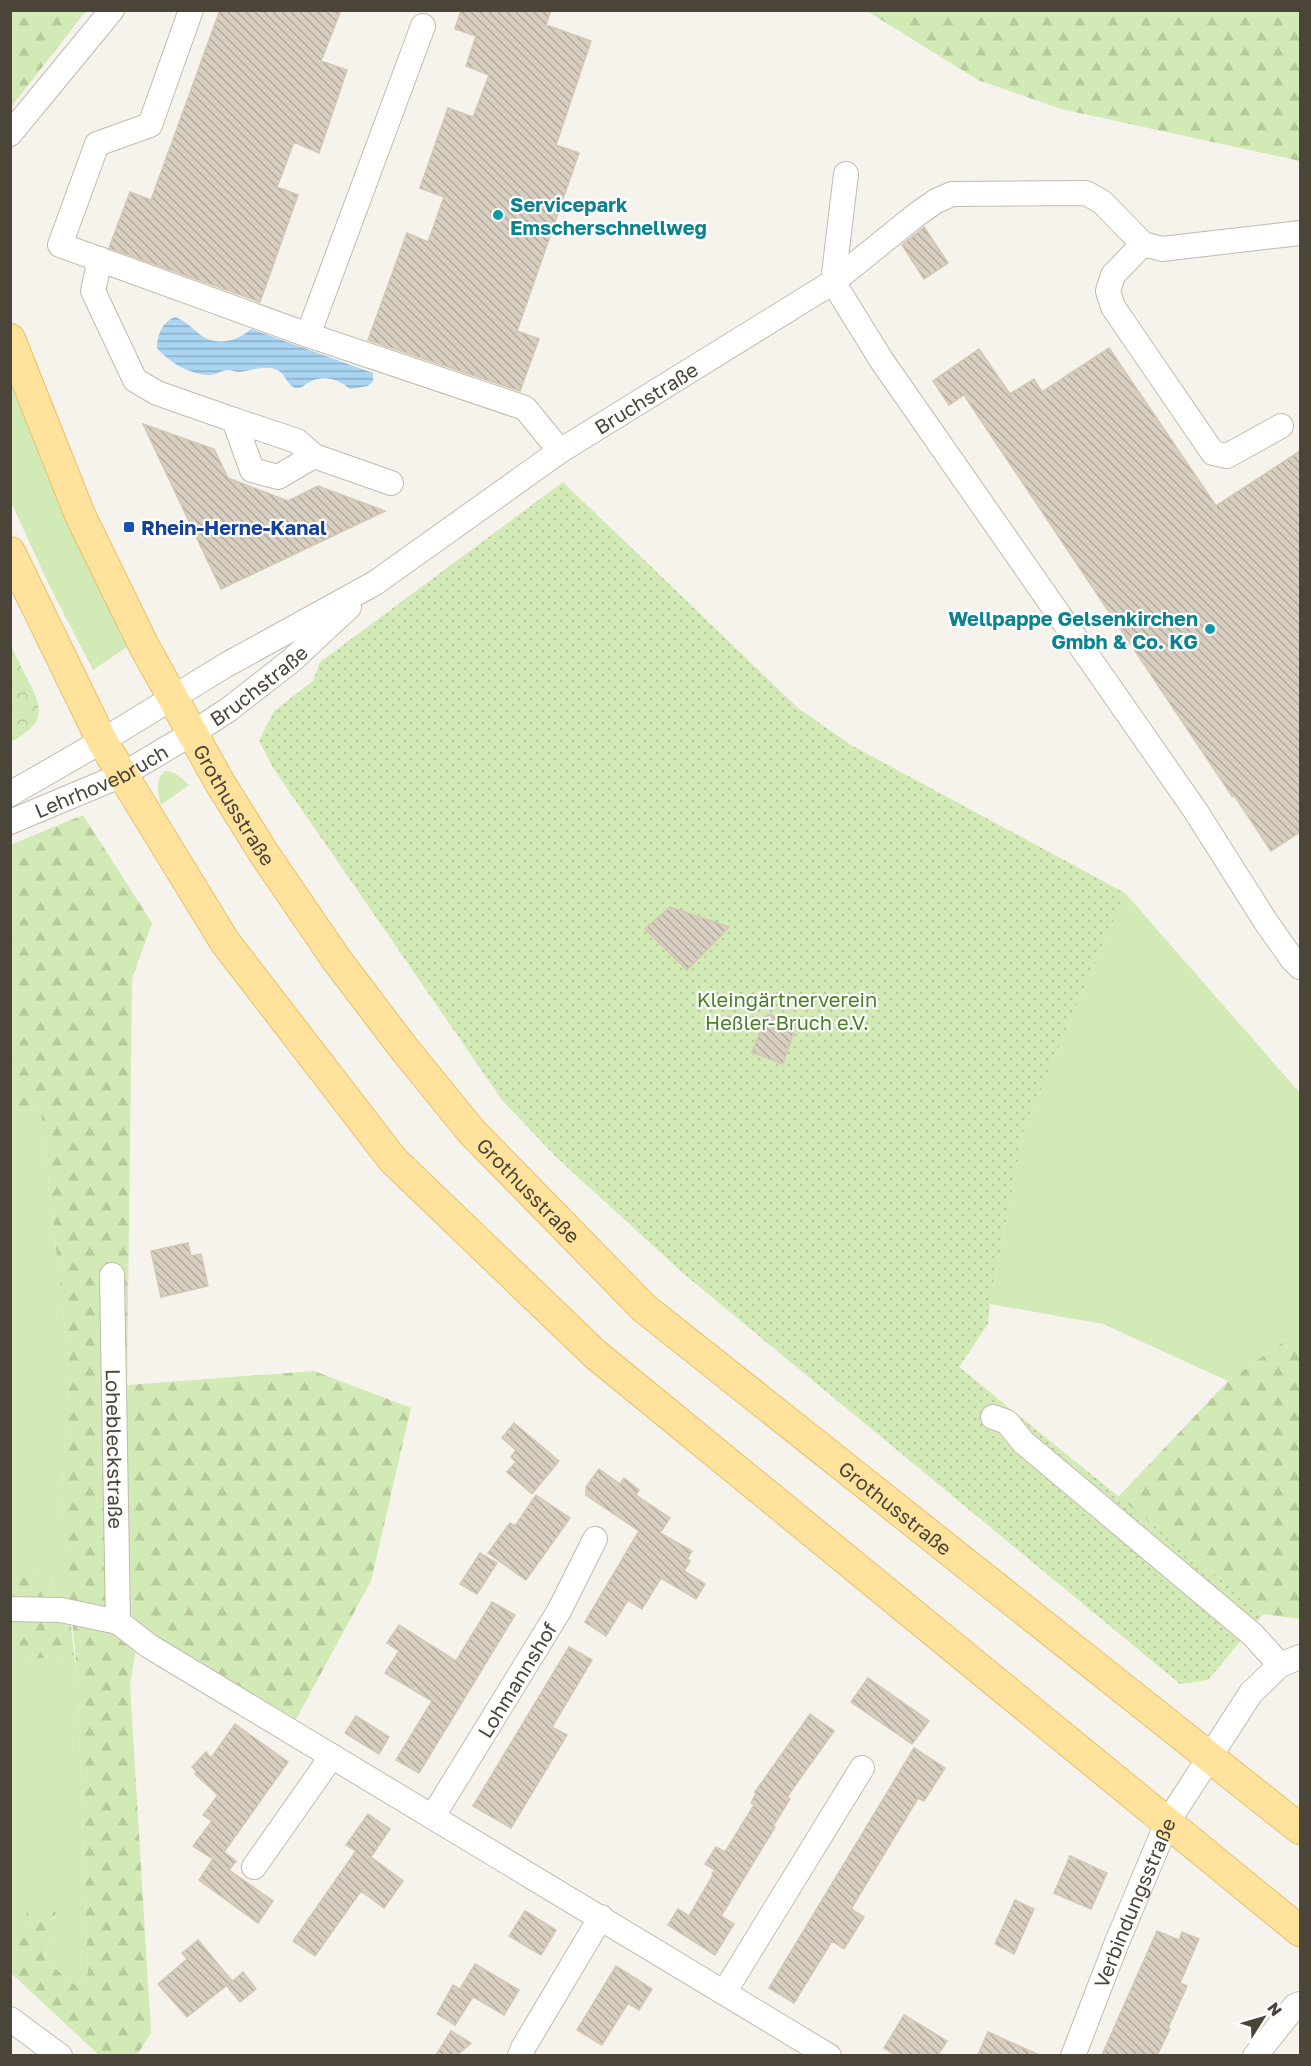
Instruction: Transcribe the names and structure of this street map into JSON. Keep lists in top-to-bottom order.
{
  "streets": {
    "main road": ["Grothusstraße"],
    "street": [
      "Bruchstraße",
      "Lehrhovebruch",
      "Lohebleckstraße",
      "Lohmannshof",
      "Verbindungsstraße"
    ]
  },
  "crossings": [
    ["Bruchstraße", "Lehrhovebruch"],
    ["Bruchstraße", "Grothusstraße"],
    ["Lehrhovebruch", "Grothusstraße"],
    ["Grothusstraße", "Verbindungsstraße"]
  ],
  "parks": ["Kleingärtnerverein Heßler-Bruch e.V."],
  "places": {
    "other": ["Servicepark Emscherschnellweg", "Wellpappe Gelsenkirchen Gmbh & Co. KG"],
    "transit": ["Rhein-Herne-Kanal"]
  },
  "north": "top right"
}
